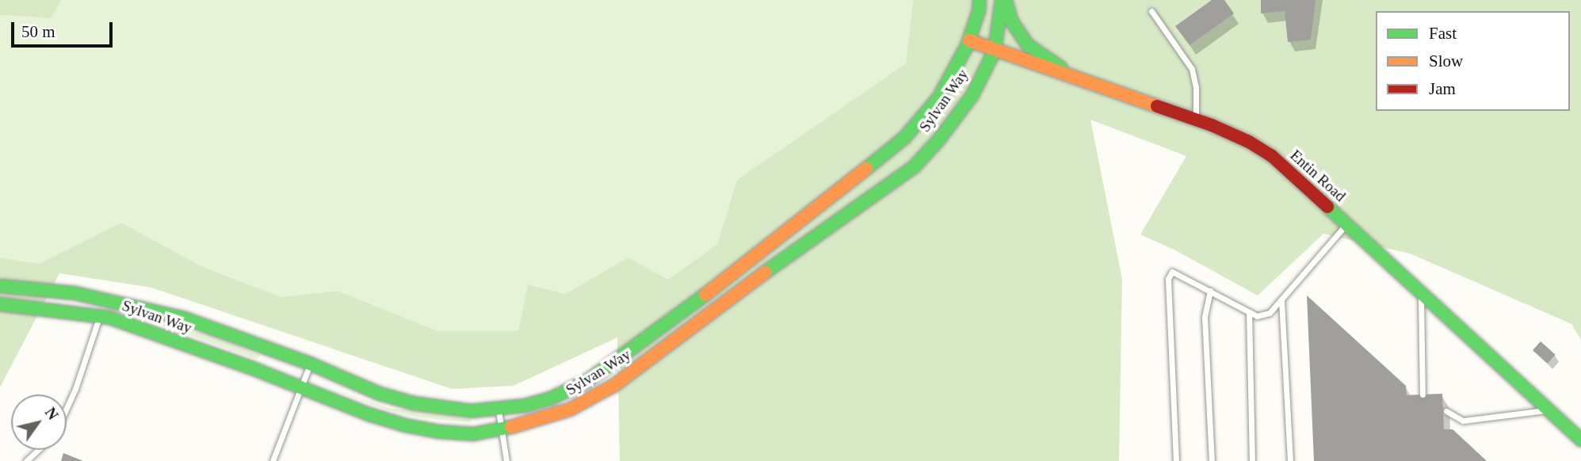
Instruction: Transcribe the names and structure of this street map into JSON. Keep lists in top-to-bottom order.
{
  "streets": {
    "street": ["Sylvan Way", "Entin Road"]
  },
  "crossings": [
    ["Sylvan Way", "Entin Road"]
  ],
  "legend": ["Fast", "Slow", "Jam"],
  "scale_bar": "50 m",
  "north": "top right"
}
